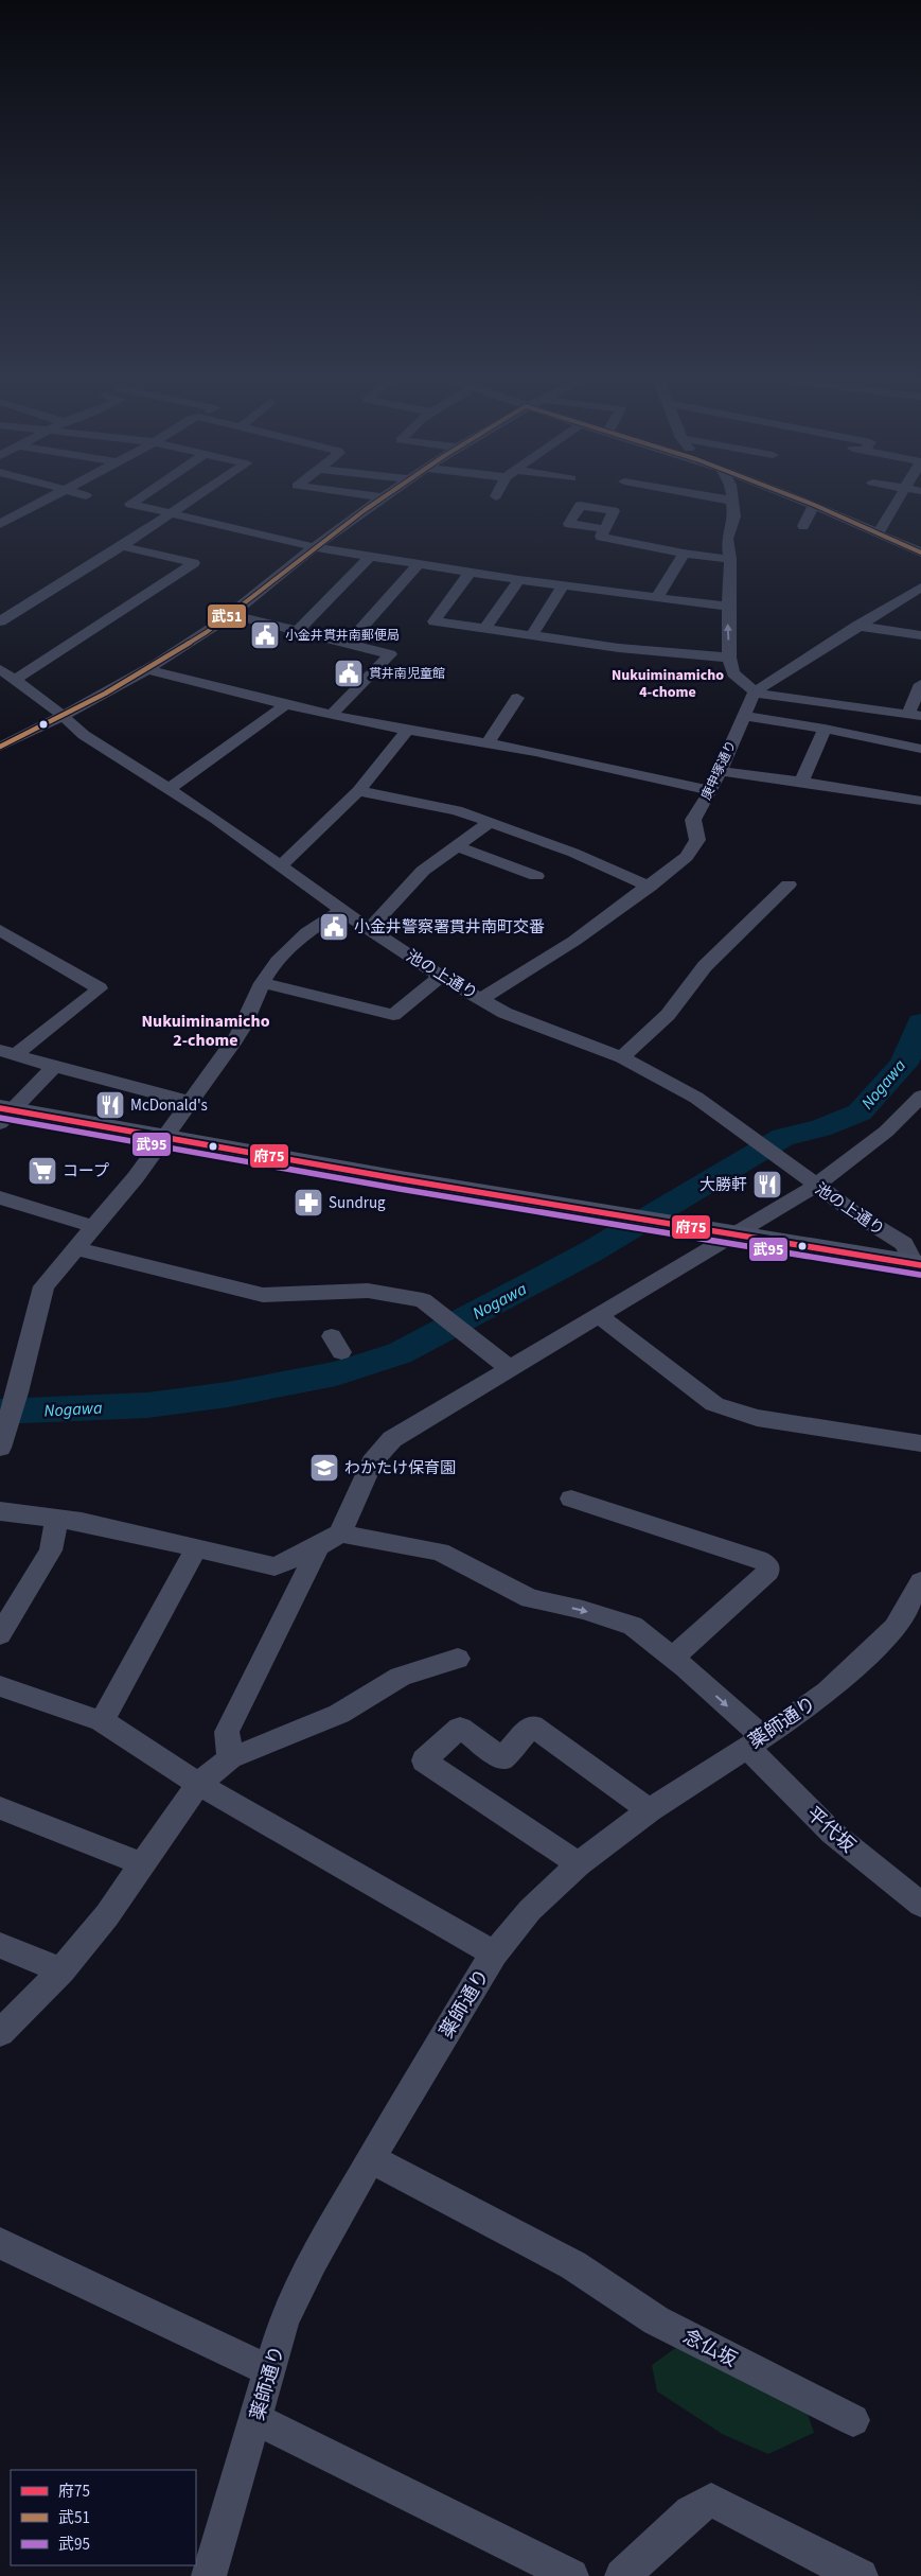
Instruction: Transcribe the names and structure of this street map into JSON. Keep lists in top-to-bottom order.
{
  "streets": {
    "street": [
      "庚申塚通り",
      "池の上通り",
      "薬師通り",
      "平代坂",
      "念仏坂"
    ]
  },
  "crossings": [
    ["庚申塚通り", "池の上通り"],
    ["薬師通り", "平代坂"],
    ["薬師通り", "念仏坂"]
  ],
  "one_way": ["平代坂"],
  "districts": ["Nukuiminamicho 4-chome", "Nukuiminamicho 2-chome"],
  "water": ["Nogawa"],
  "places": {
    "public building": ["小金井貫井南郵便局", "貫井南児童館", "小金井警察署貫井南町交番"],
    "restaurant": ["McDonald's", "大勝軒"],
    "supermarket": ["コープ"],
    "pharmacy": ["Sundrug"],
    "school or university": ["わかたけ保育園"]
  },
  "lines": ["transit line 武51", "transit line 府75", "transit line 武95"],
  "legend": ["府75", "武51", "武95"]
}
